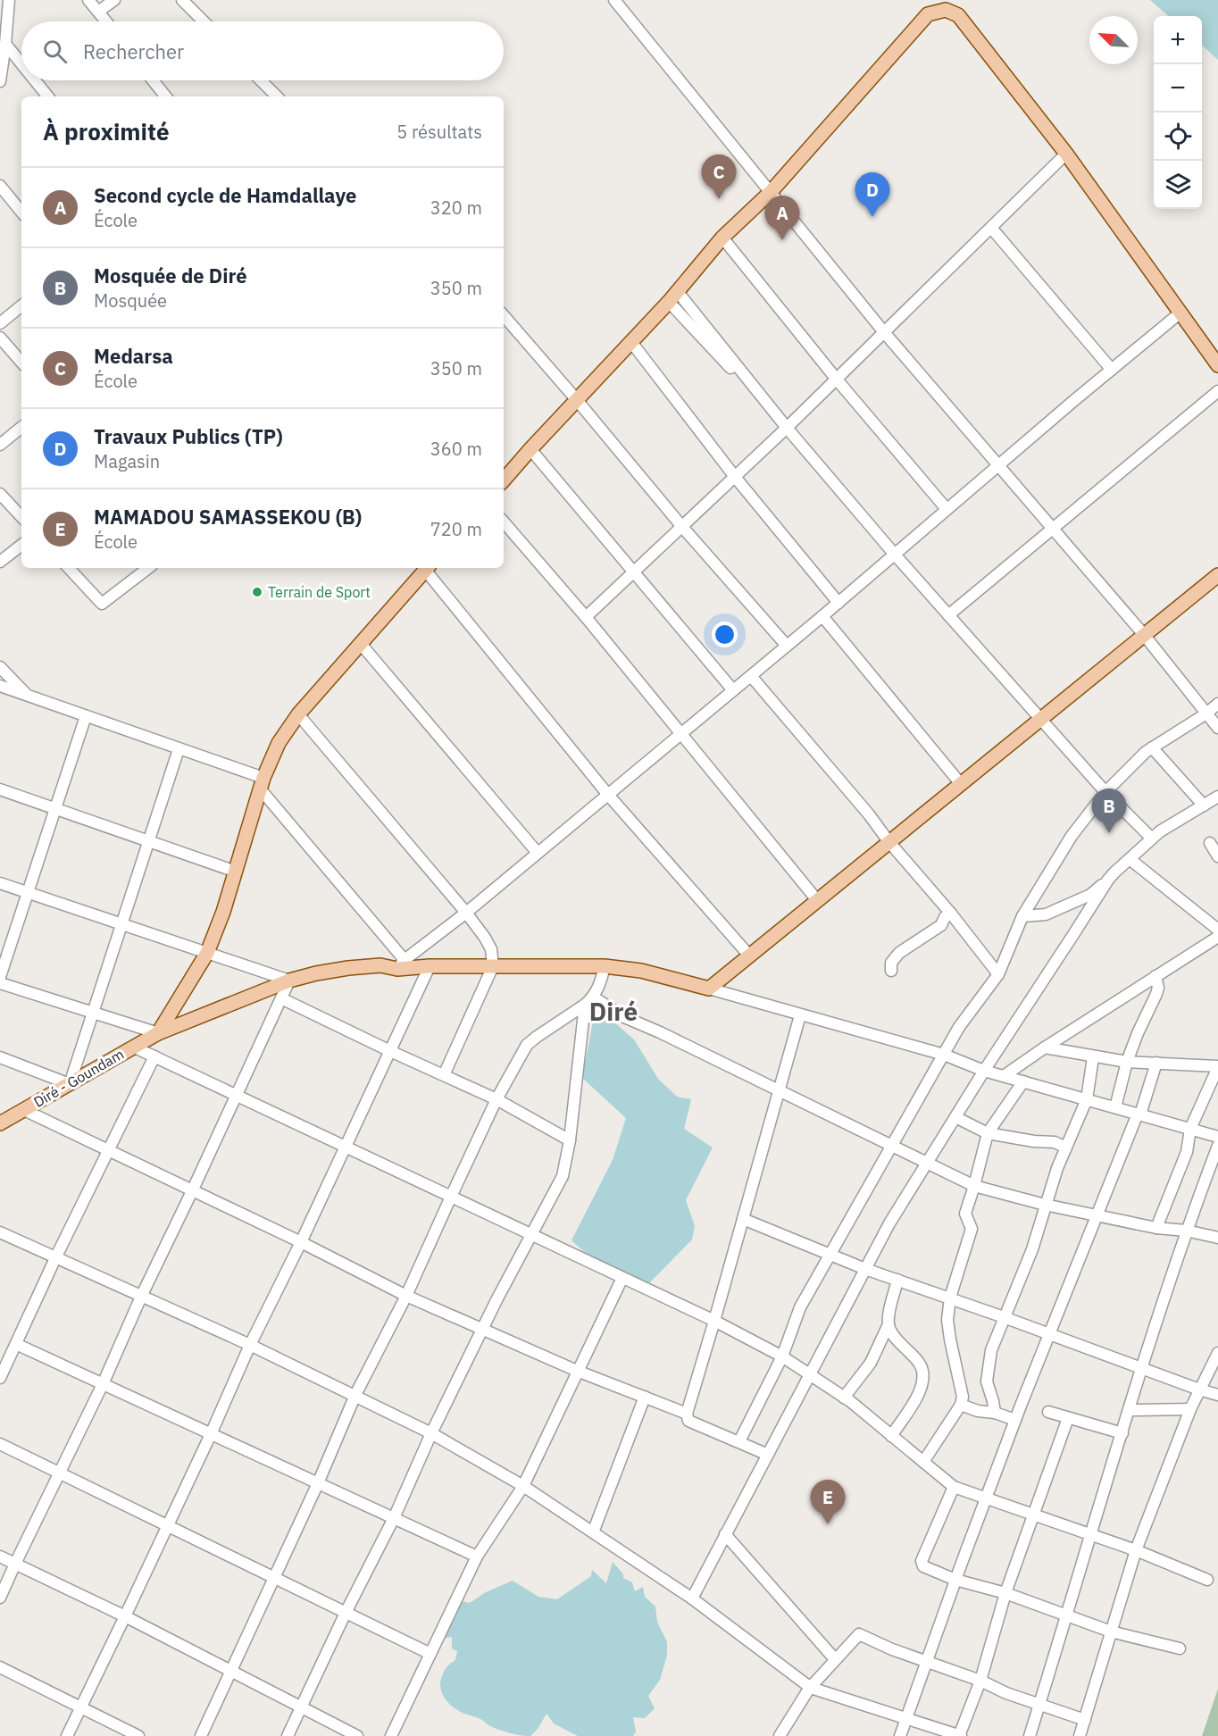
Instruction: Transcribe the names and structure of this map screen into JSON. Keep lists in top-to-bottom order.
{
  "streets": {
    "main road": ["Diré - Goundam"]
  },
  "districts": ["Diré"],
  "places": ["Terrain de Sport"],
  "north": "top left",
  "page": {
    "map_buttons": ["+", "−"],
    "search": "Rechercher",
    "heading": ["À proximité", "5 résultats"],
    "pins": [
      "C",
      "D",
      "A",
      "B",
      "E"
    ],
    "list": [
      {
        "mark": "A",
        "name": "Second cycle de Hamdallaye",
        "note": "École",
        "value": "320 m"
      },
      {
        "mark": "B",
        "name": "Mosquée de Diré",
        "note": "Mosquée",
        "value": "350 m"
      },
      {
        "mark": "C",
        "name": "Medarsa",
        "note": "École",
        "value": "350 m"
      },
      {
        "mark": "D",
        "name": "Travaux Publics (TP)",
        "note": "Magasin",
        "value": "360 m"
      },
      {
        "mark": "E",
        "name": "MAMADOU SAMASSEKOU (B)",
        "note": "École",
        "value": "720 m"
      }
    ]
  }
}
